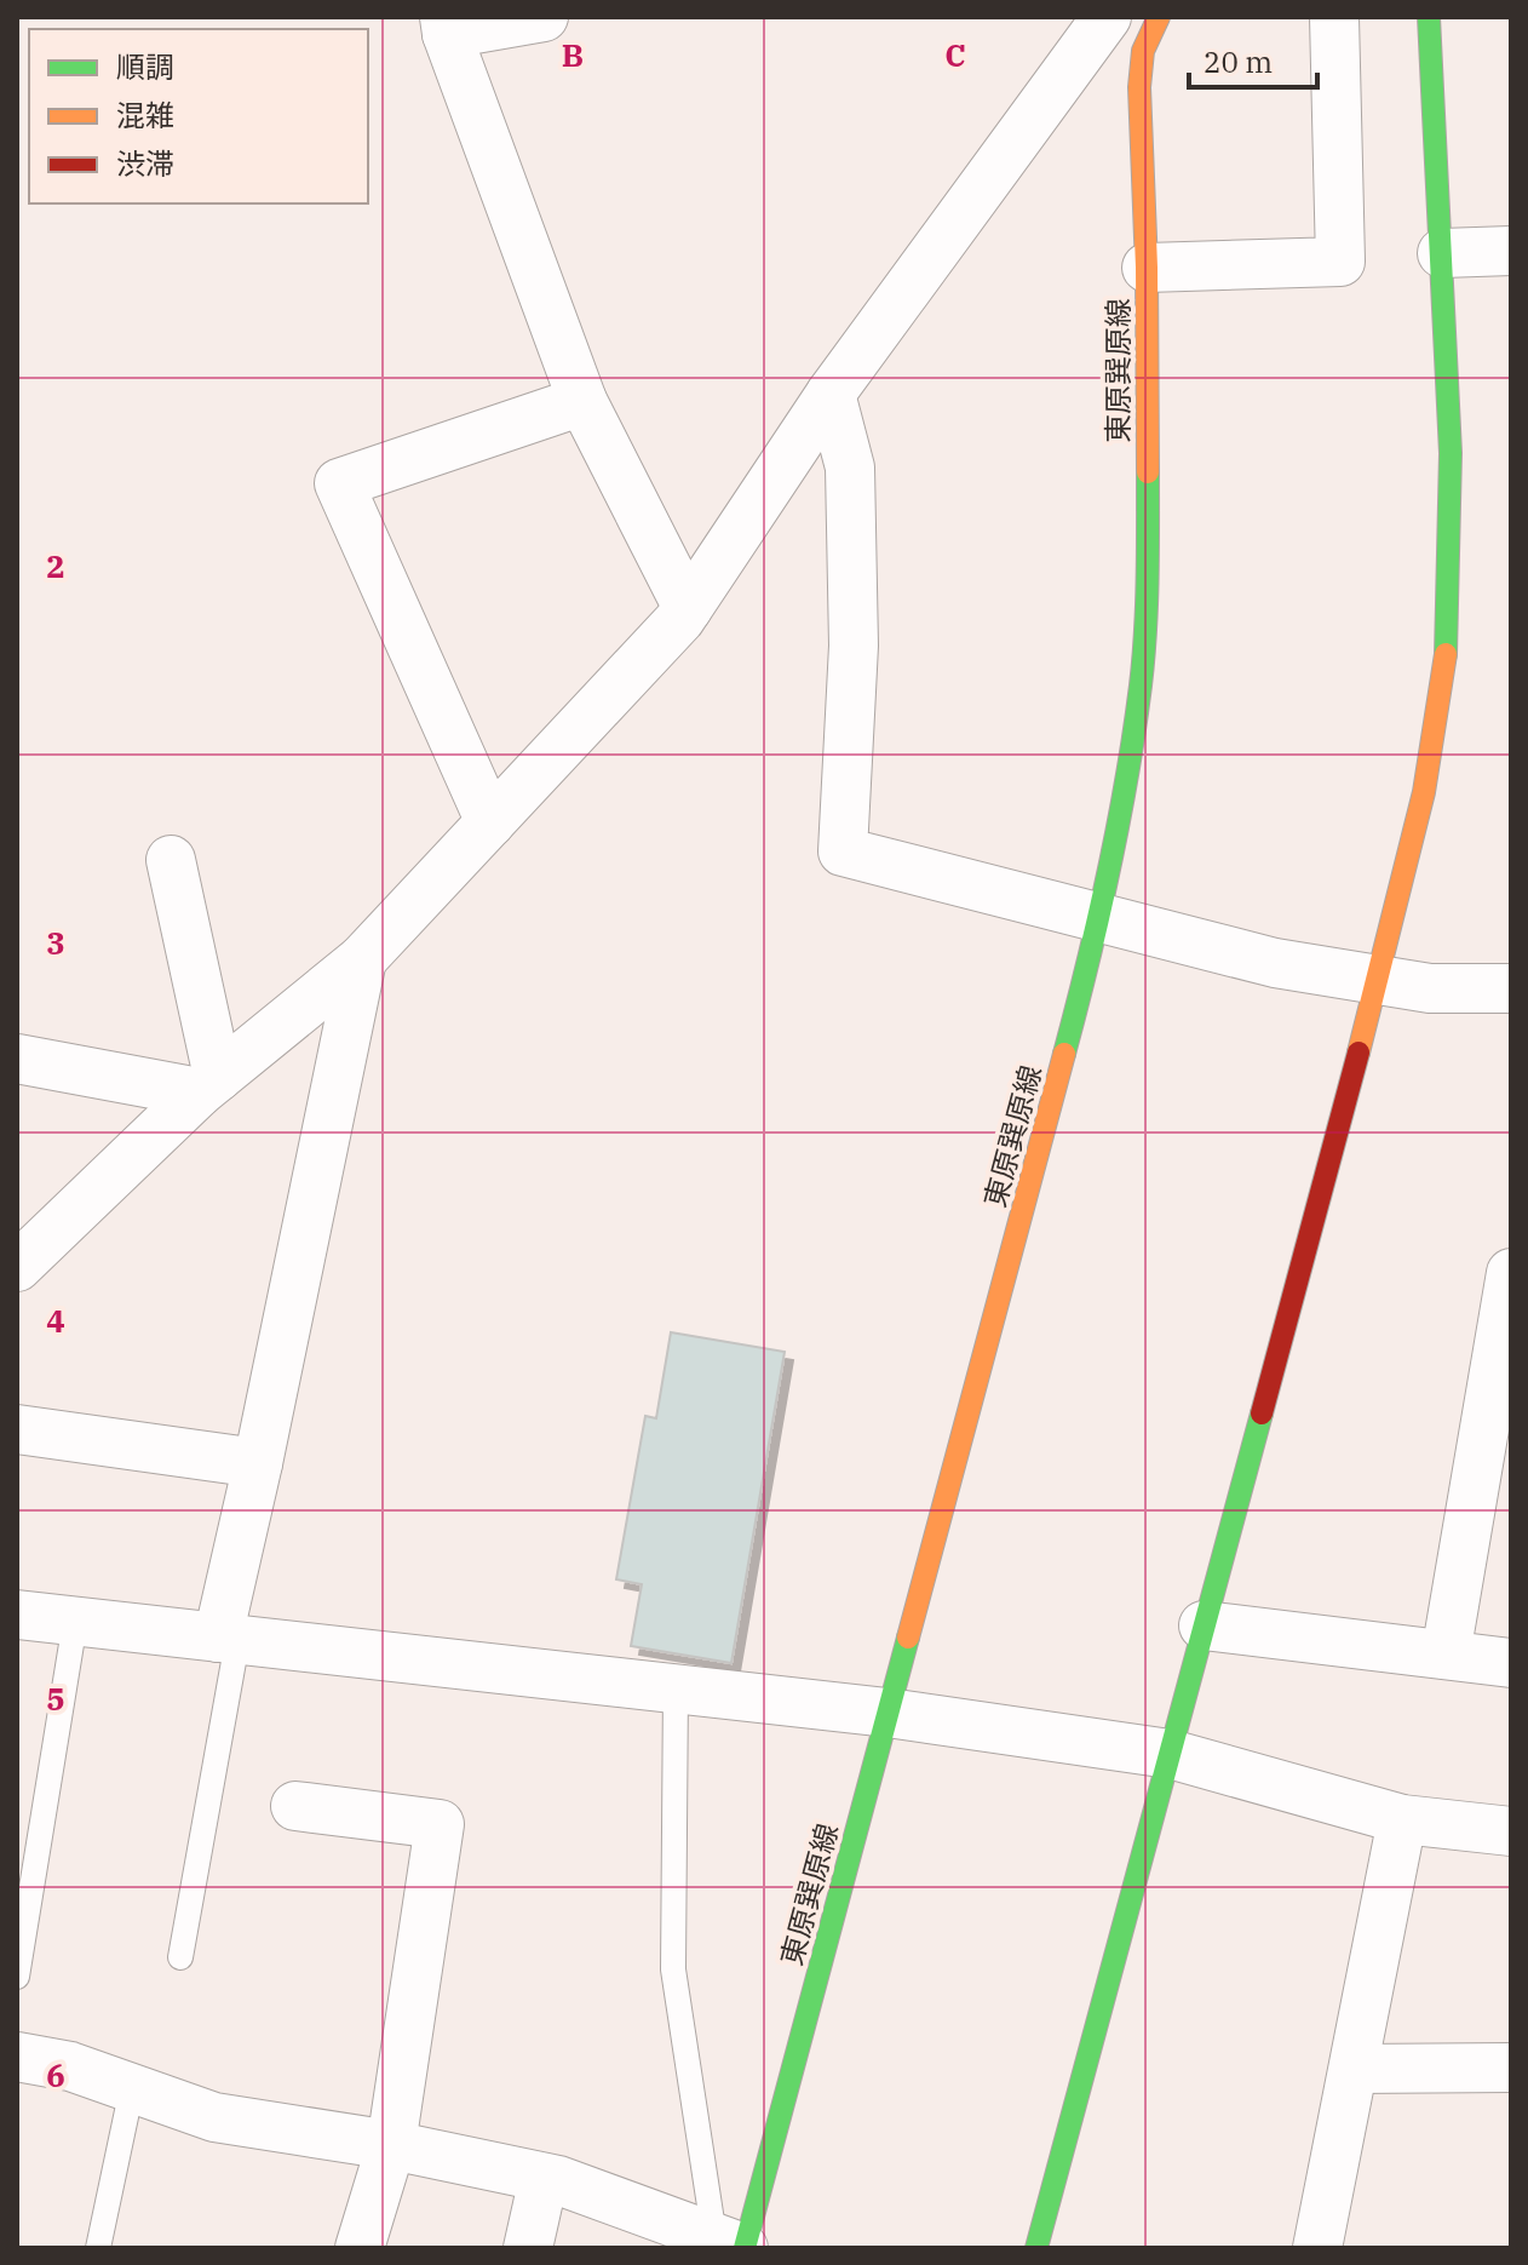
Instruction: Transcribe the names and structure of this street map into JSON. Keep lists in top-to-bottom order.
{
  "streets": {
    "street": ["東原巽原線"]
  },
  "legend": ["順調", "混雑", "渋滞"],
  "scale_bar": "20 m",
  "grid": {
    "columns": ["B", "C"],
    "rows": [
      "2",
      "3",
      "4",
      "5",
      "6"
    ]
  }
}
